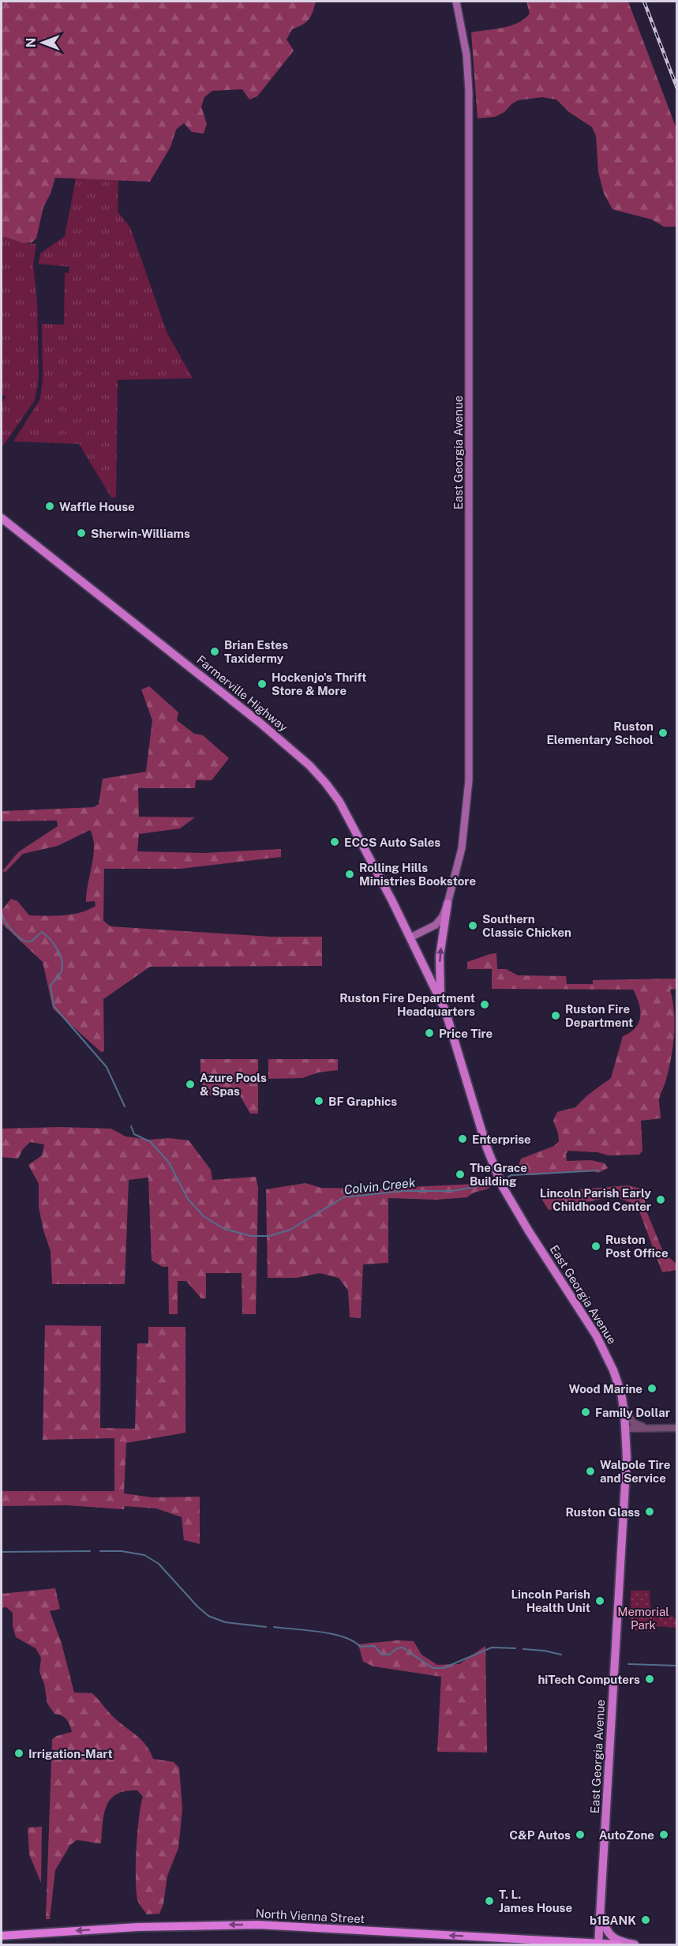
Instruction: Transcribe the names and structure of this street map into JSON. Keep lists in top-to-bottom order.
{
  "streets": {
    "highway": ["North Vienna Street"],
    "main road": ["East Georgia Avenue", "Farmerville Highway"]
  },
  "crossings": [
    ["East Georgia Avenue", "Farmerville Highway"],
    ["East Georgia Avenue", "North Vienna Street"]
  ],
  "one_way": ["North Vienna Street"],
  "water": ["Colvin Creek"],
  "parks": ["Memorial Park"],
  "places": [
    "Waffle House",
    "Sherwin-Williams",
    "Brian Estes Taxidermy",
    "Hockenjo's Thrift Store & More",
    "Ruston Elementary School",
    "ECCS Auto Sales",
    "Rolling Hills Ministries Bookstore",
    "Southern Classic Chicken",
    "Ruston Fire Department Headquarters",
    "Ruston Fire Department",
    "Price Tire",
    "Azure Pools & Spas",
    "BF Graphics",
    "Enterprise",
    "The Grace Building",
    "Lincoln Parish Early Childhood Center",
    "Ruston Post Office",
    "Wood Marine",
    "Family Dollar",
    "Walpole Tire and Service",
    "Ruston Glass",
    "Lincoln Parish Health Unit",
    "hiTech Computers",
    "Irrigation-Mart",
    "C&P Autos",
    "AutoZone",
    "T. L. James House",
    "b1BANK"
  ],
  "north": "left"
}
